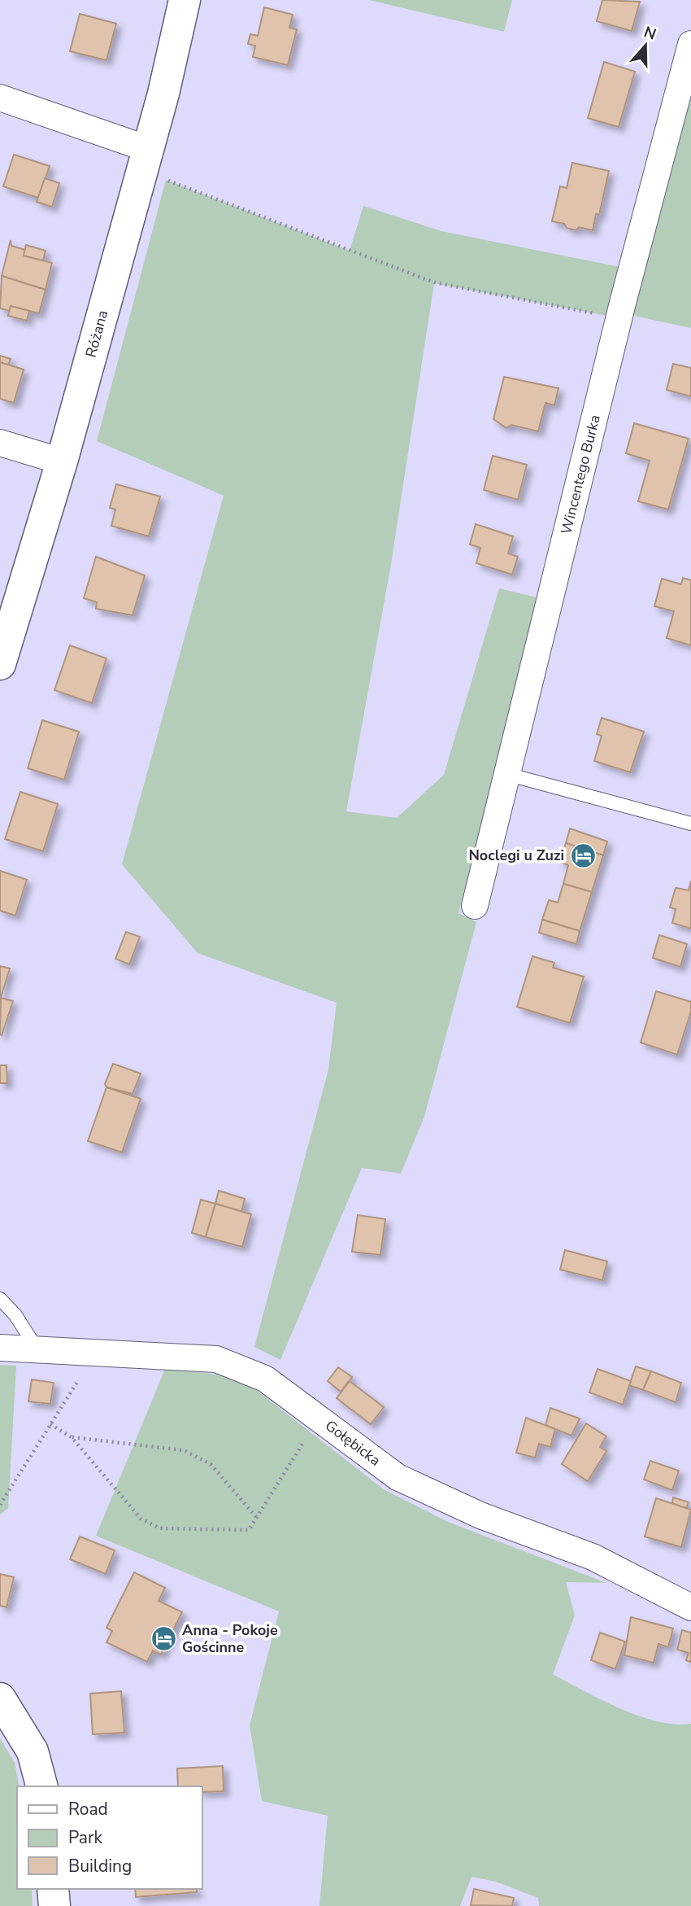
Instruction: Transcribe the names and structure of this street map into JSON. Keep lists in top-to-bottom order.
{
  "streets": {
    "street": ["Różana", "Wincentego Burka", "Gołębicka"]
  },
  "places": {
    "hotel": ["Noclegi u Zuzi", "Anna - Pokoje Gościnne"]
  },
  "legend": ["Road", "Park", "Building"],
  "north": "top"
}
